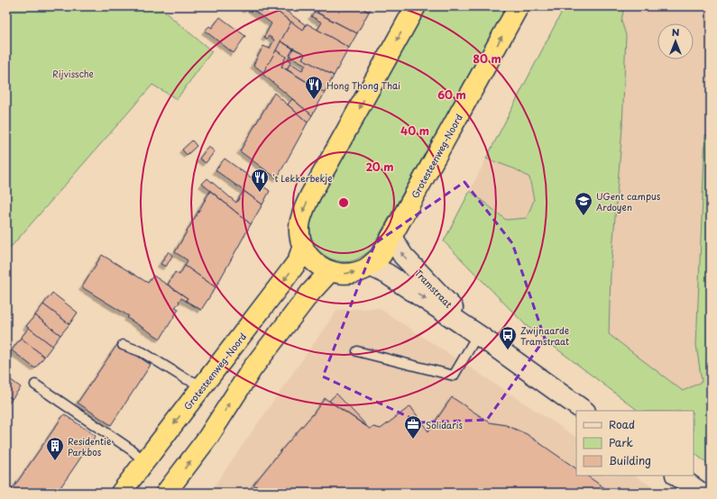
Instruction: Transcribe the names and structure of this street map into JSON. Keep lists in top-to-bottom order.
{
  "streets": {
    "highway": ["Grotesteenweg-Noord"],
    "main road": ["Tramstraat"]
  },
  "crossings": [
    ["Grotesteenweg-Noord", "Tramstraat"]
  ],
  "parks": ["Rijvissche"],
  "places": {
    "restaurant": ["Hong Thong Thai", "'t Lekkerbekje"],
    "school or university": ["UGent campus Ardoyen"],
    "bus stop": ["Zwijnaarde Tramstraat"],
    "office": ["Solidaris"],
    "building": ["Residentie Parkbos"]
  },
  "legend": ["Road", "Park", "Building"],
  "north": "top",
  "rings": [
    "80 m",
    "60 m",
    "40 m",
    "20 m"
  ]
}
